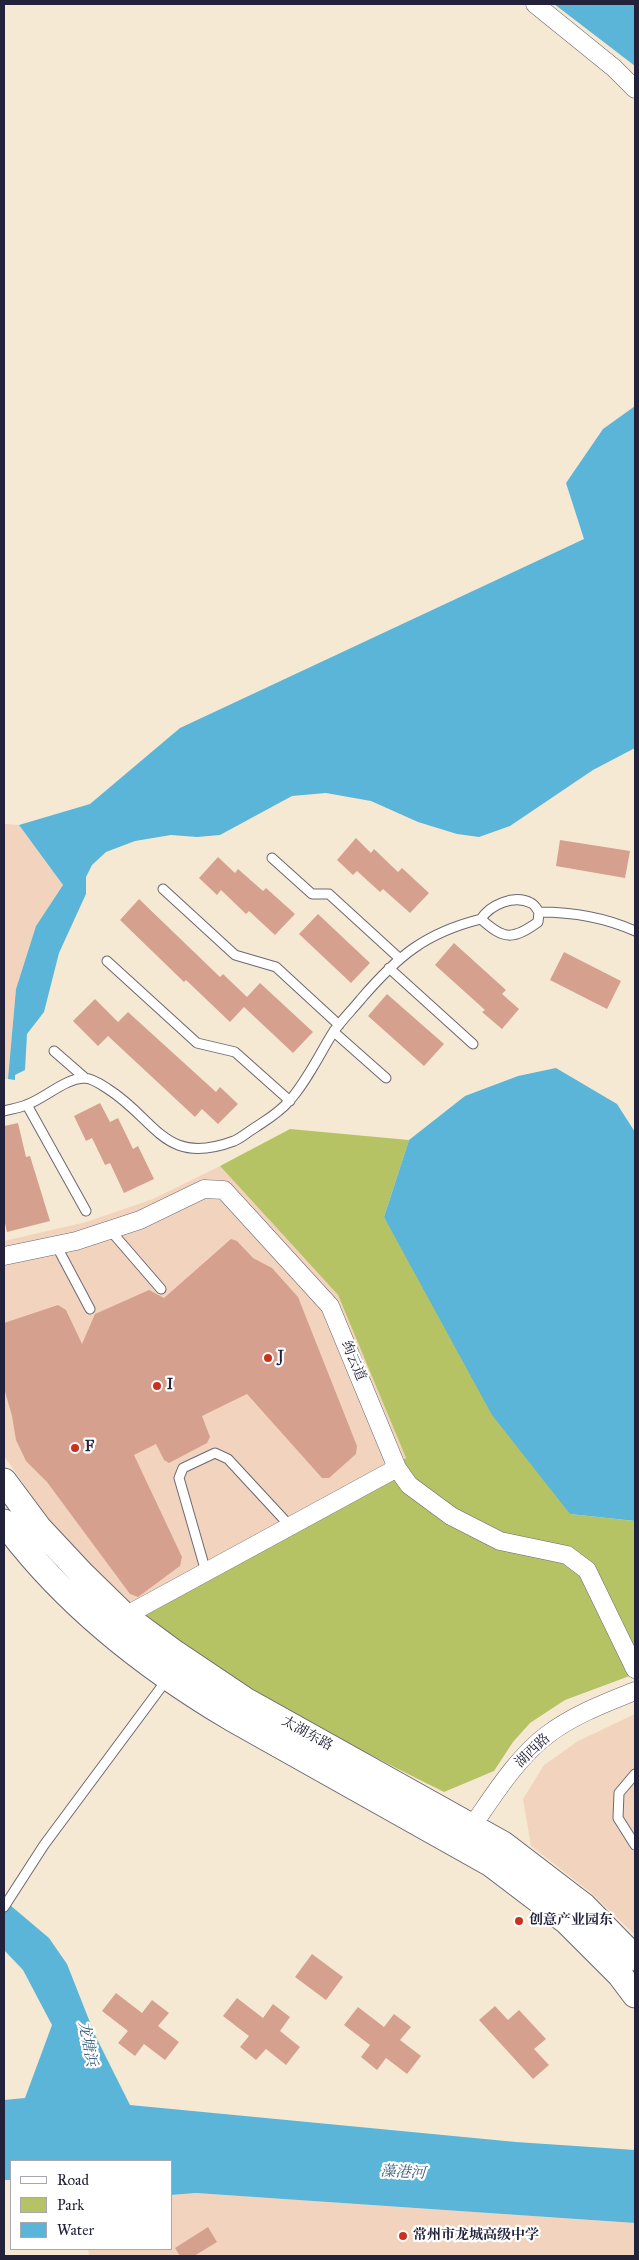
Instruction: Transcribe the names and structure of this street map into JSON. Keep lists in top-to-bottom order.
{
  "streets": {
    "main road": ["太湖东路"],
    "street": ["绚云道", "湖西路"]
  },
  "crossings": [
    ["太湖东路", "湖西路"]
  ],
  "water": ["龙塘浜", "藻港河"],
  "places": [
    "J",
    "I",
    "F",
    "创意产业园东",
    "常州市龙城高级中学"
  ],
  "legend": ["Road", "Park", "Water"]
}
